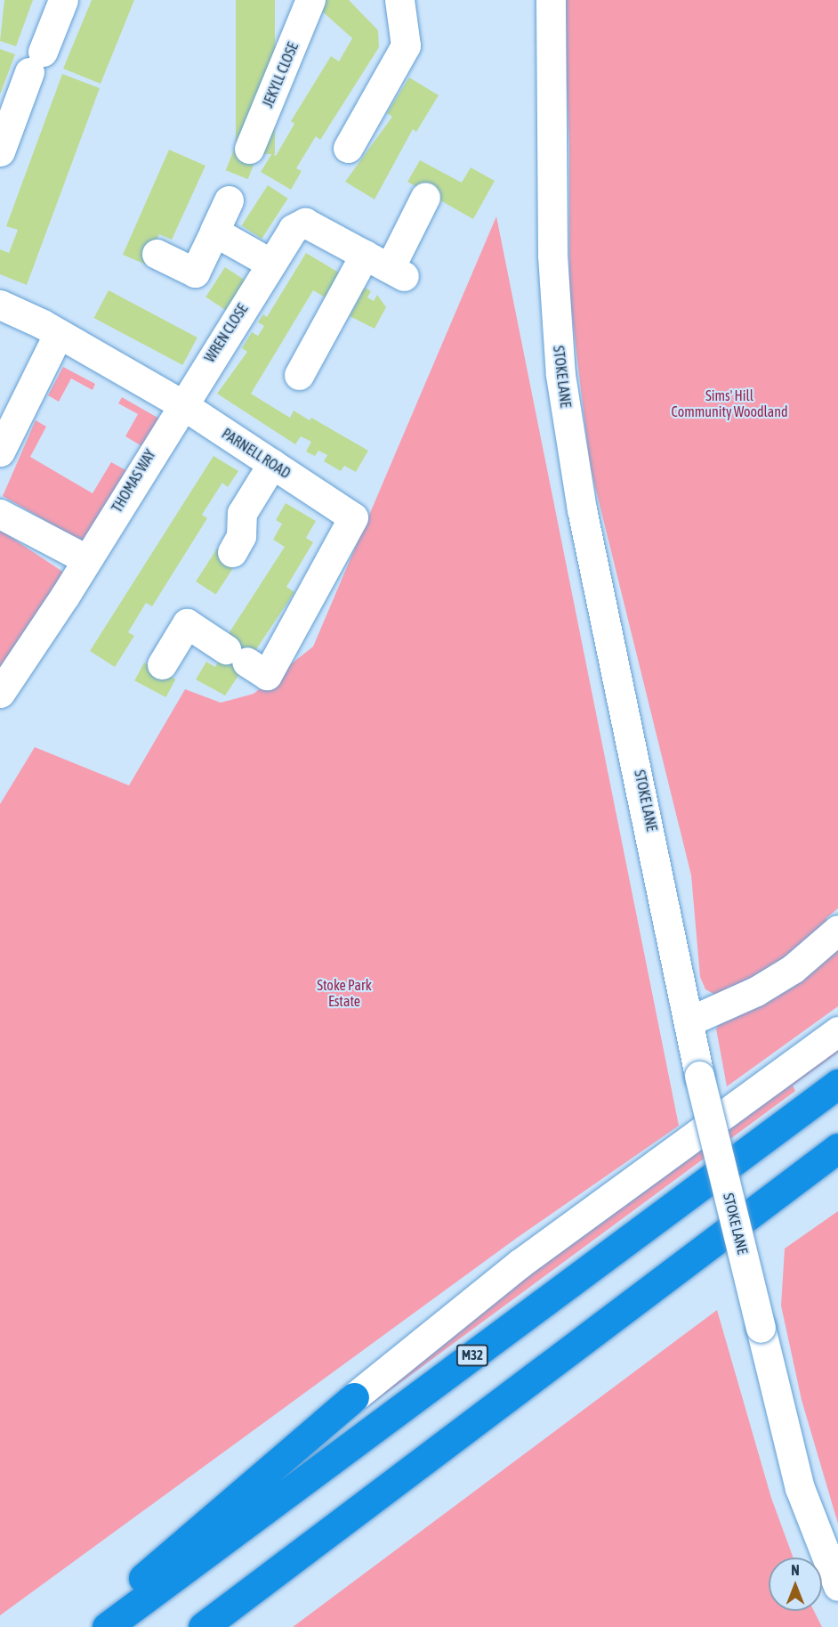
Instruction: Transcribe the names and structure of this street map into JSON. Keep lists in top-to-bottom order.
{
  "streets": {
    "highway": ["M32"],
    "street": [
      "JEKYLL CLOSE",
      "WREN CLOSE",
      "STOKE LANE",
      "PARNELL ROAD",
      "THOMAS WAY"
    ]
  },
  "crossings": [
    ["WREN CLOSE", "PARNELL ROAD"],
    ["WREN CLOSE", "THOMAS WAY"],
    ["PARNELL ROAD", "THOMAS WAY"]
  ],
  "parks": ["Sims' Hill Community Woodland", "Stoke Park Estate"],
  "north": "top"
}
